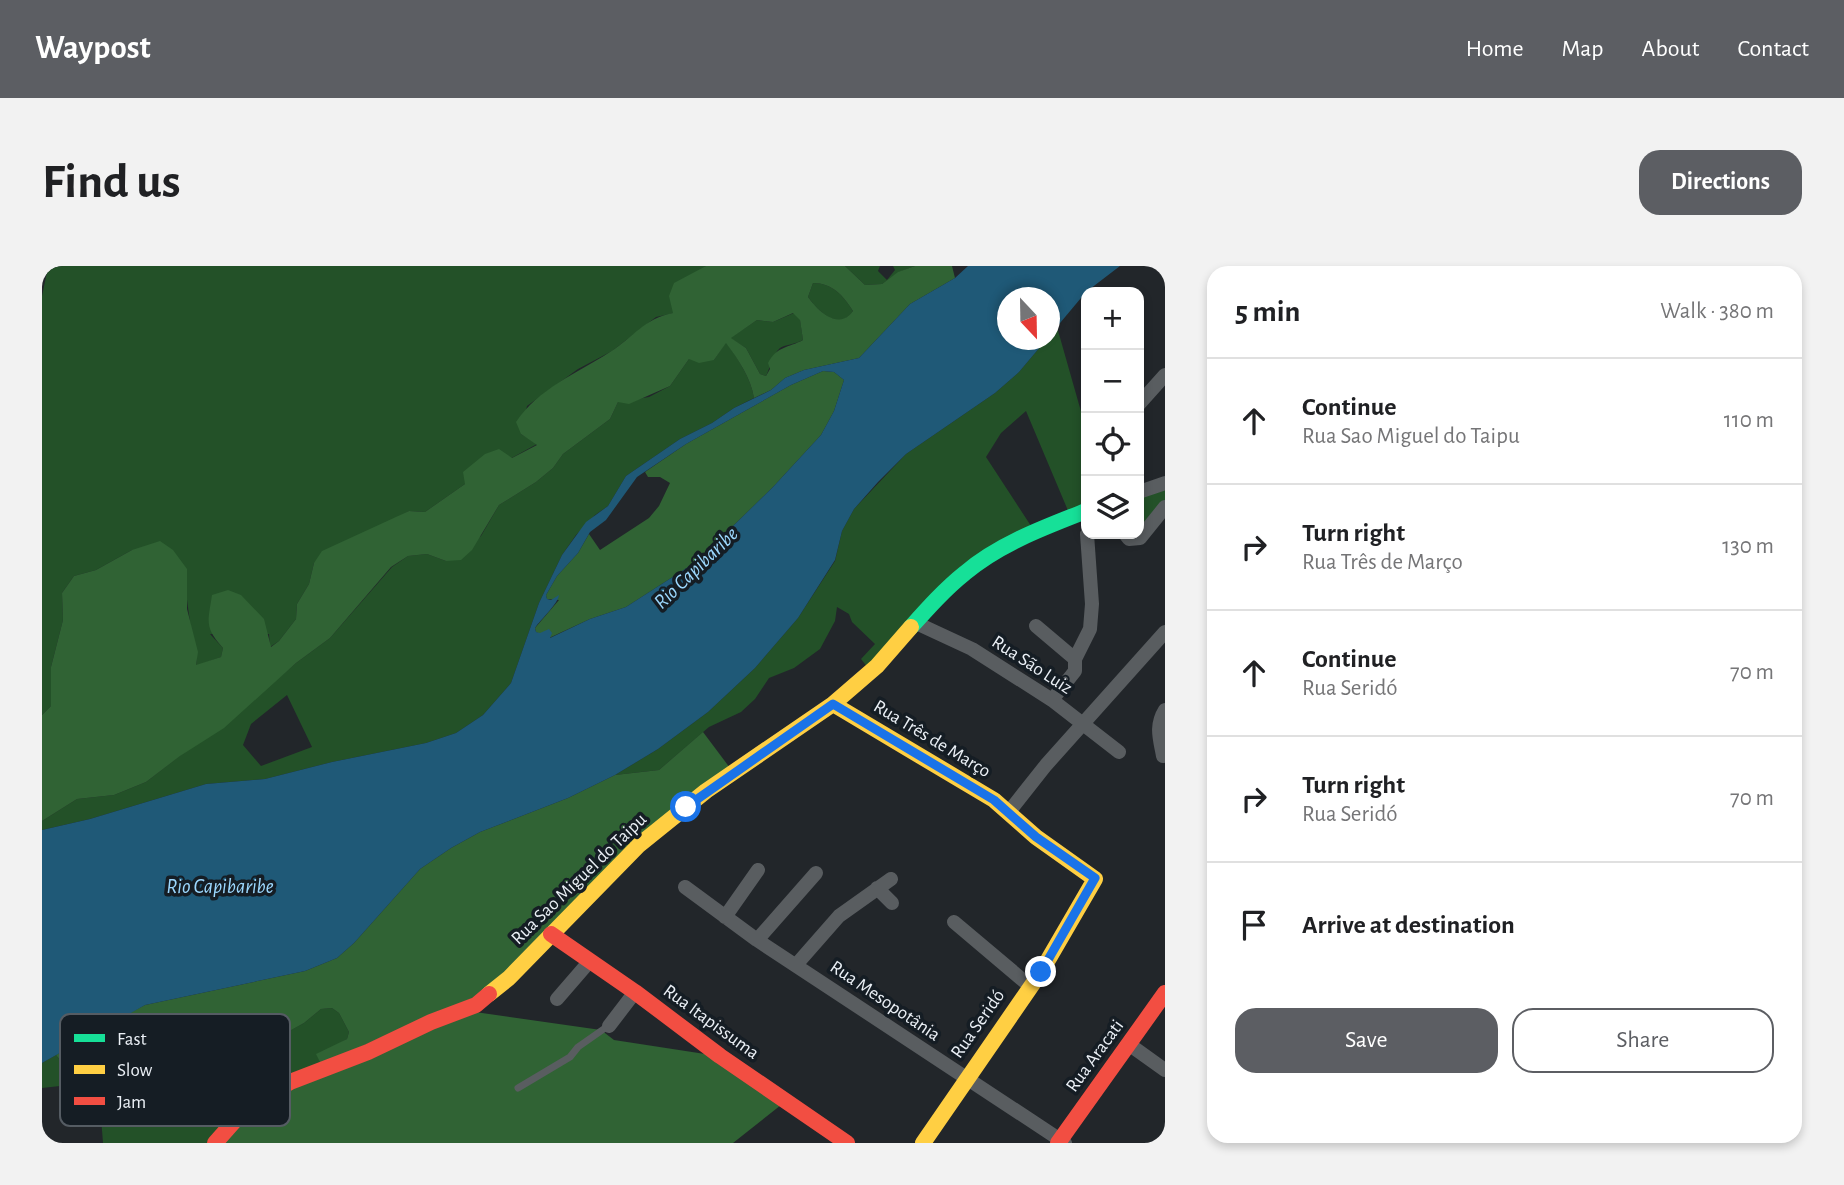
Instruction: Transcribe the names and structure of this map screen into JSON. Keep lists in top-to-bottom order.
{
  "streets": {
    "street": [
      "Rua São Luiz",
      "Rua Três de Março",
      "Rua Sao Miguel do Taipu",
      "Rua Mesopotânia",
      "Rua Itapissuma",
      "Rua Seridó",
      "Rua Aracati"
    ]
  },
  "crossings": [
    ["Rua São Luiz", "Rua Sao Miguel do Taipu"],
    ["Rua Três de Março", "Rua Sao Miguel do Taipu"],
    ["Rua Três de Março", "Rua Seridó"],
    ["Rua Sao Miguel do Taipu", "Rua Itapissuma"],
    ["Rua Mesopotânia", "Rua Seridó"],
    ["Rua Mesopotânia", "Rua Aracati"]
  ],
  "water": ["Rio Capibaribe"],
  "legend": ["Fast", "Slow", "Jam"],
  "north": "bottom",
  "page": {
    "header": "Waypost",
    "nav": [
      "Home",
      "Map",
      "About",
      "Contact"
    ],
    "buttons": [
      "Directions",
      ["Save", "Share"]
    ],
    "title": "Find us",
    "heading": ["5 min", "Walk · 380 m"],
    "map_buttons": ["+", "−"],
    "list": [
      ["Continue", "Rua Sao Miguel do Taipu", "110 m"],
      ["Turn right", "Rua Três de Março", "130 m"],
      ["Continue", "Rua Seridó", "70 m"],
      ["Turn right", "Rua Seridó", "70 m"],
      "Arrive at destination"
    ]
  }
}
